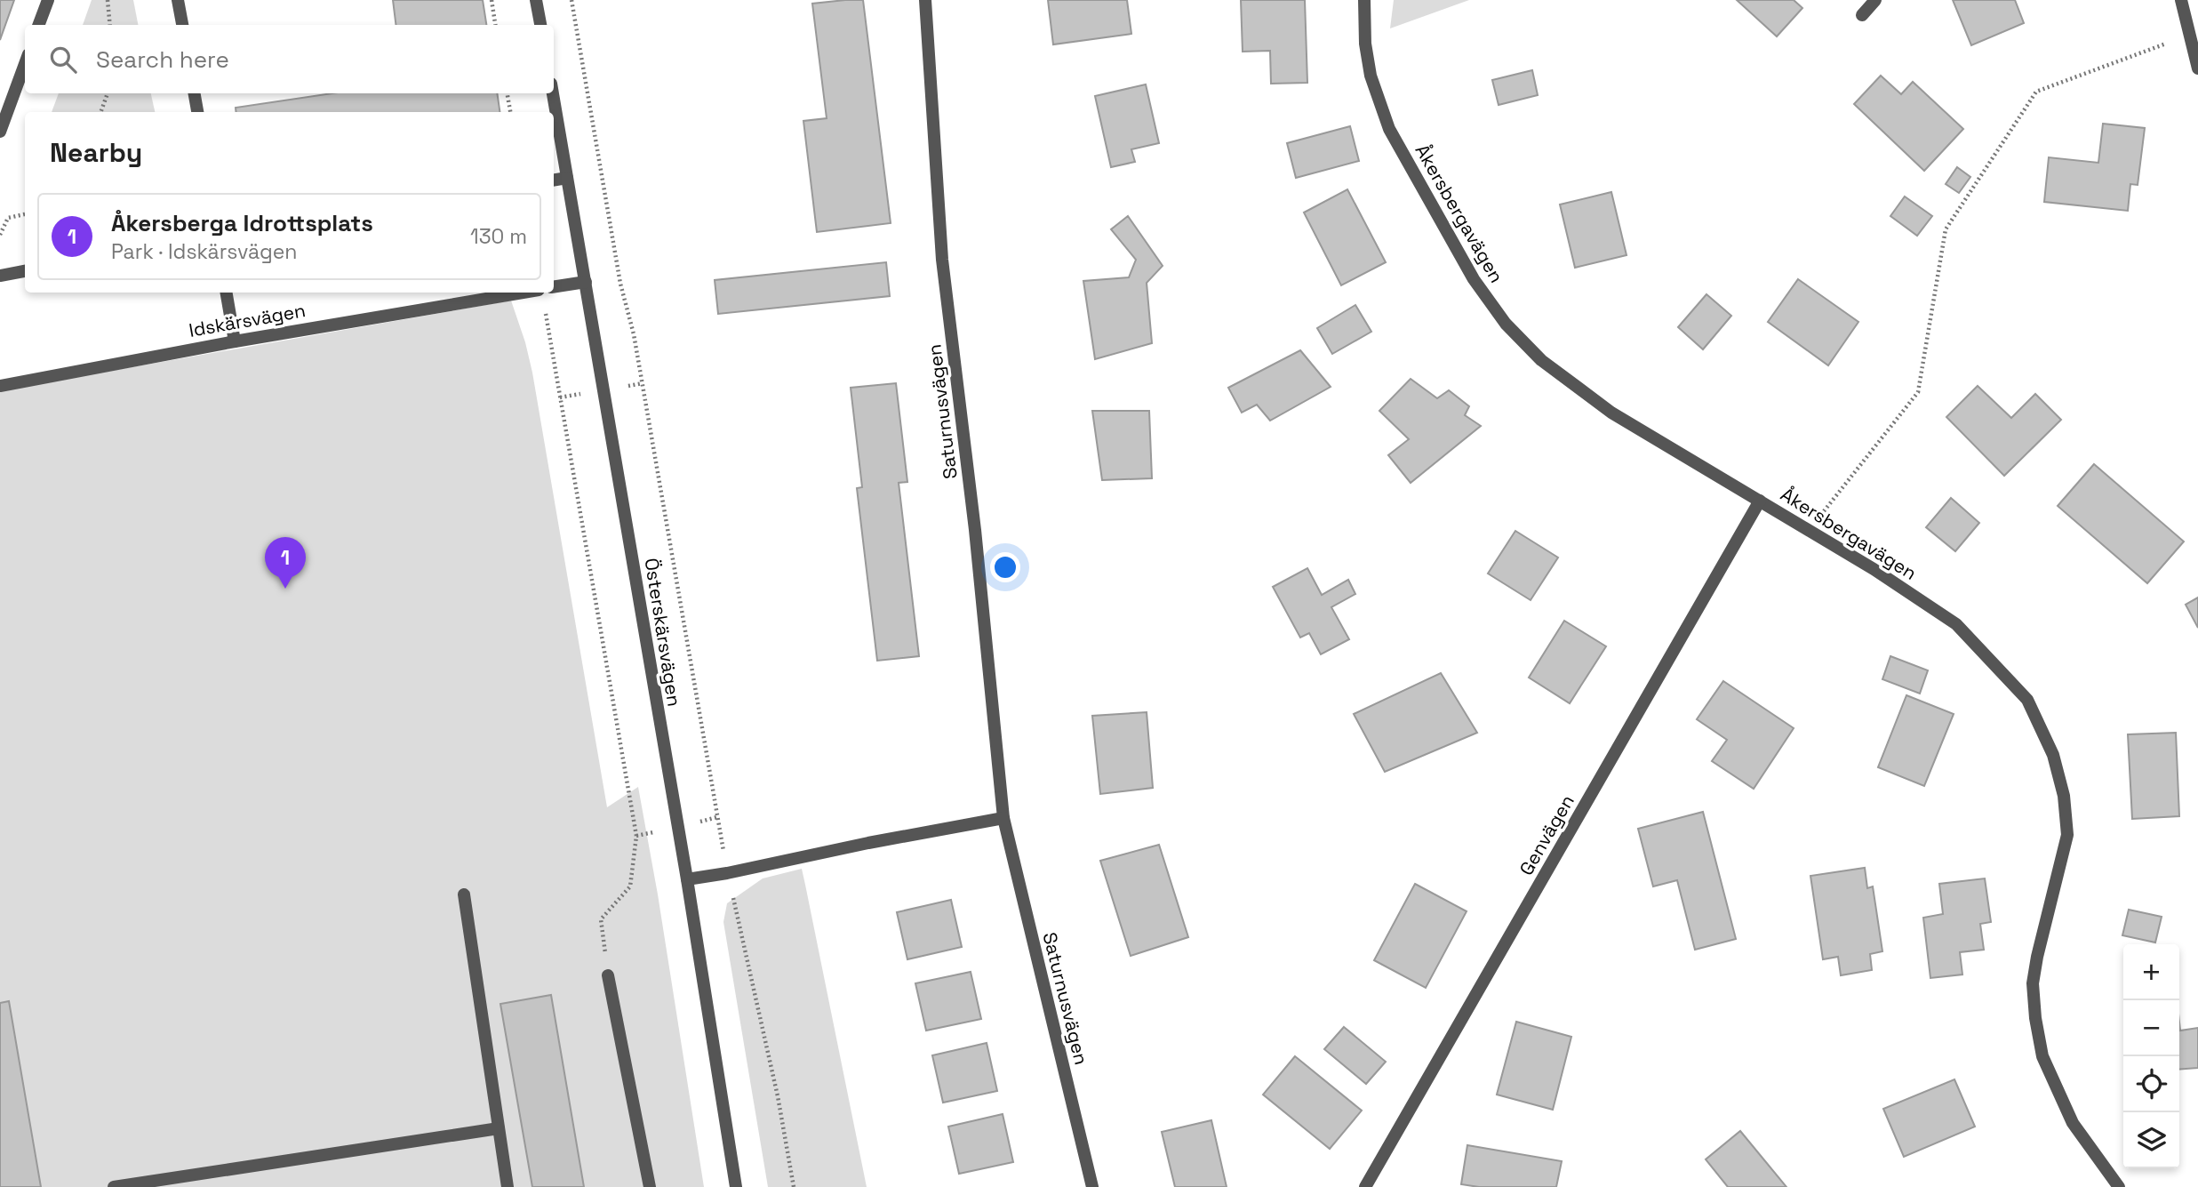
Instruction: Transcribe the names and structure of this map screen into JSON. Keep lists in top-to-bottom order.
{
  "streets": {
    "street": [
      "Åkersbergavägen",
      "Idskärsvägen",
      "Saturnusvägen",
      "Österskärsvägen",
      "Genvägen"
    ]
  },
  "crossings": [
    ["Åkersbergavägen", "Genvägen"]
  ],
  "page": {
    "search": "Search here",
    "heading": "Nearby",
    "list": [
      {
        "mark": "1",
        "name": "Åkersberga Idrottsplats",
        "note": "Park · Idskärsvägen",
        "value": "130 m"
      }
    ],
    "pins": "1",
    "map_buttons": ["+", "−"]
  }
}
